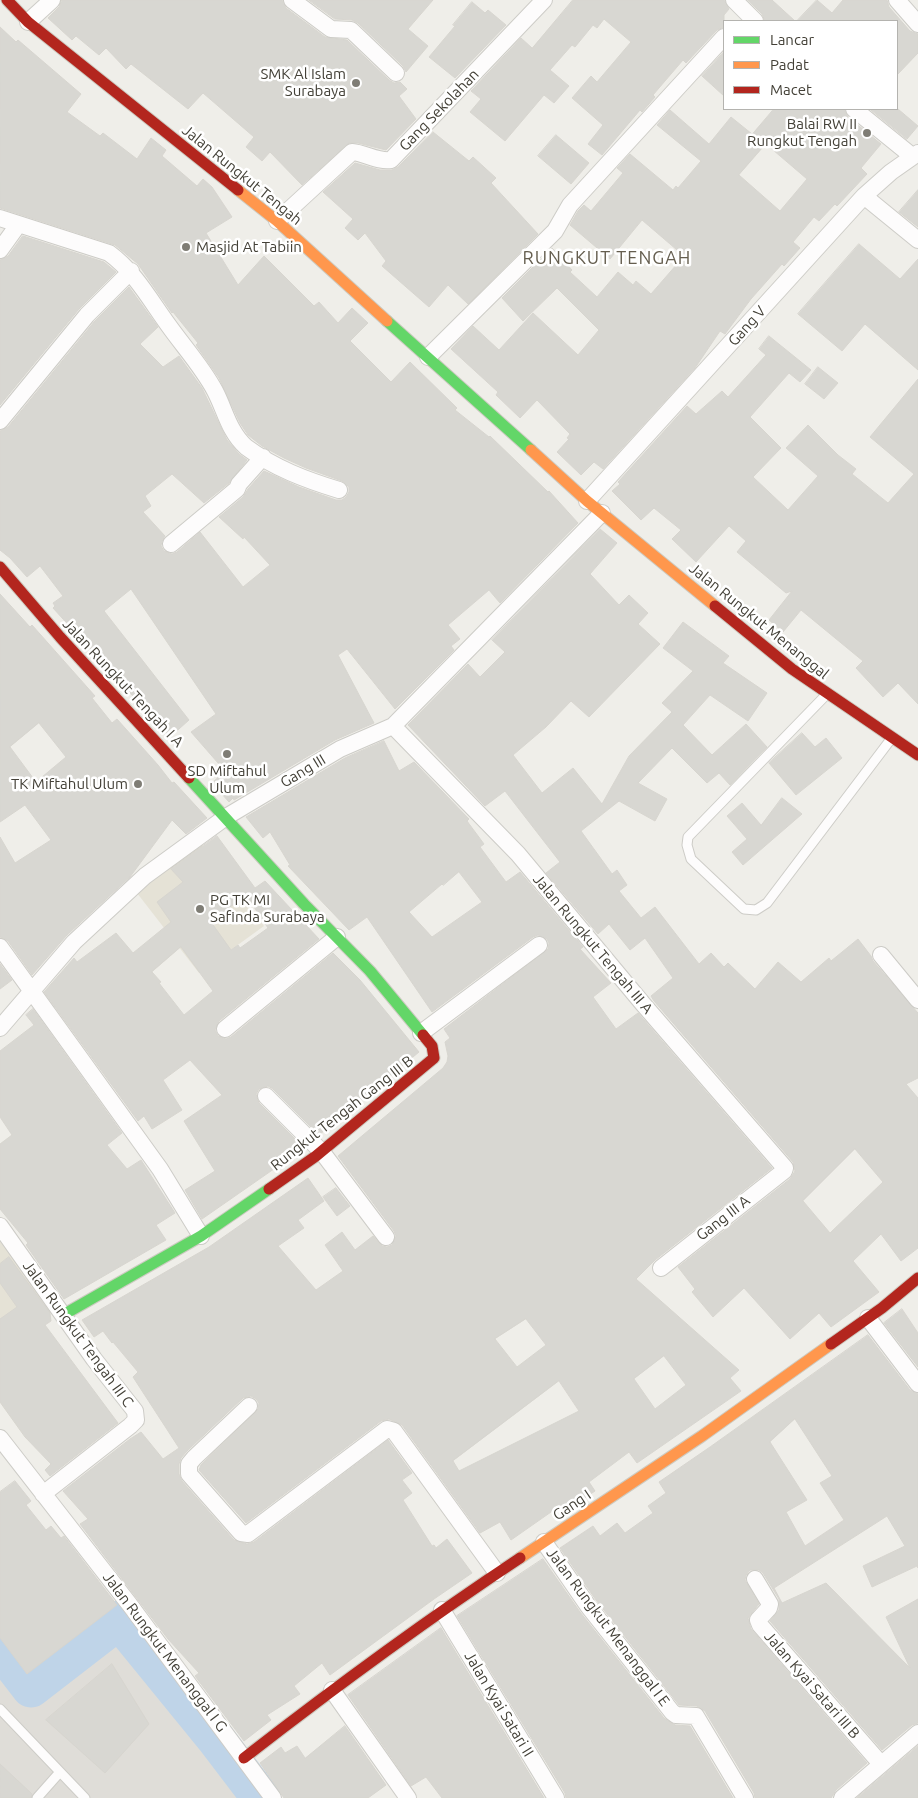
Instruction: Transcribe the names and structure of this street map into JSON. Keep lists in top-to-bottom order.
{
  "streets": {
    "street": [
      "Gang Sekolahan",
      "Jalan Rungkut Tengah",
      "Gang V",
      "Jalan Rungkut Menanggal",
      "Jalan Rungkut Tengah I A",
      "Gang III",
      "Jalan Rungkut Tengah III A",
      "Rungkut Tengah Gang III B",
      "Gang III A",
      "Jalan Rungkut Tengah III C",
      "Gang I",
      "Jalan Rungkut Menanggal I E",
      "Jalan Rungkut Menanggal I G",
      "Jalan Kyai Satari III B",
      "Jalan Kyai Satari II"
    ]
  },
  "crossings": [
    ["Gang Sekolahan", "Jalan Rungkut Tengah"],
    ["Jalan Rungkut Tengah", "Gang V"],
    ["Jalan Rungkut Tengah", "Jalan Rungkut Menanggal"],
    ["Gang V", "Jalan Rungkut Menanggal"],
    ["Jalan Rungkut Menanggal", "Gang III"],
    ["Jalan Rungkut Tengah I A", "Gang III"],
    ["Jalan Rungkut Tengah I A", "Rungkut Tengah Gang III B"],
    ["Gang III", "Jalan Rungkut Tengah III A"],
    ["Gang III", "Rungkut Tengah Gang III B"],
    ["Jalan Rungkut Tengah III A", "Gang III A"],
    ["Rungkut Tengah Gang III B", "Jalan Rungkut Tengah III C"],
    ["Jalan Rungkut Tengah III C", "Jalan Rungkut Menanggal I G"],
    ["Gang I", "Jalan Rungkut Menanggal I E"],
    ["Gang I", "Jalan Rungkut Menanggal I G"],
    ["Gang I", "Jalan Kyai Satari II"]
  ],
  "districts": ["RUNGKUT TENGAH"],
  "places": [
    "SMK Al Islam Surabaya",
    "Balai RW II Rungkut Tengah",
    "Masjid At Tabiin",
    "SD Miftahul Ulum",
    "TK Miftahul Ulum",
    "PG TK MI Safinda Surabaya"
  ],
  "legend": ["Lancar", "Padat", "Macet"]
}
